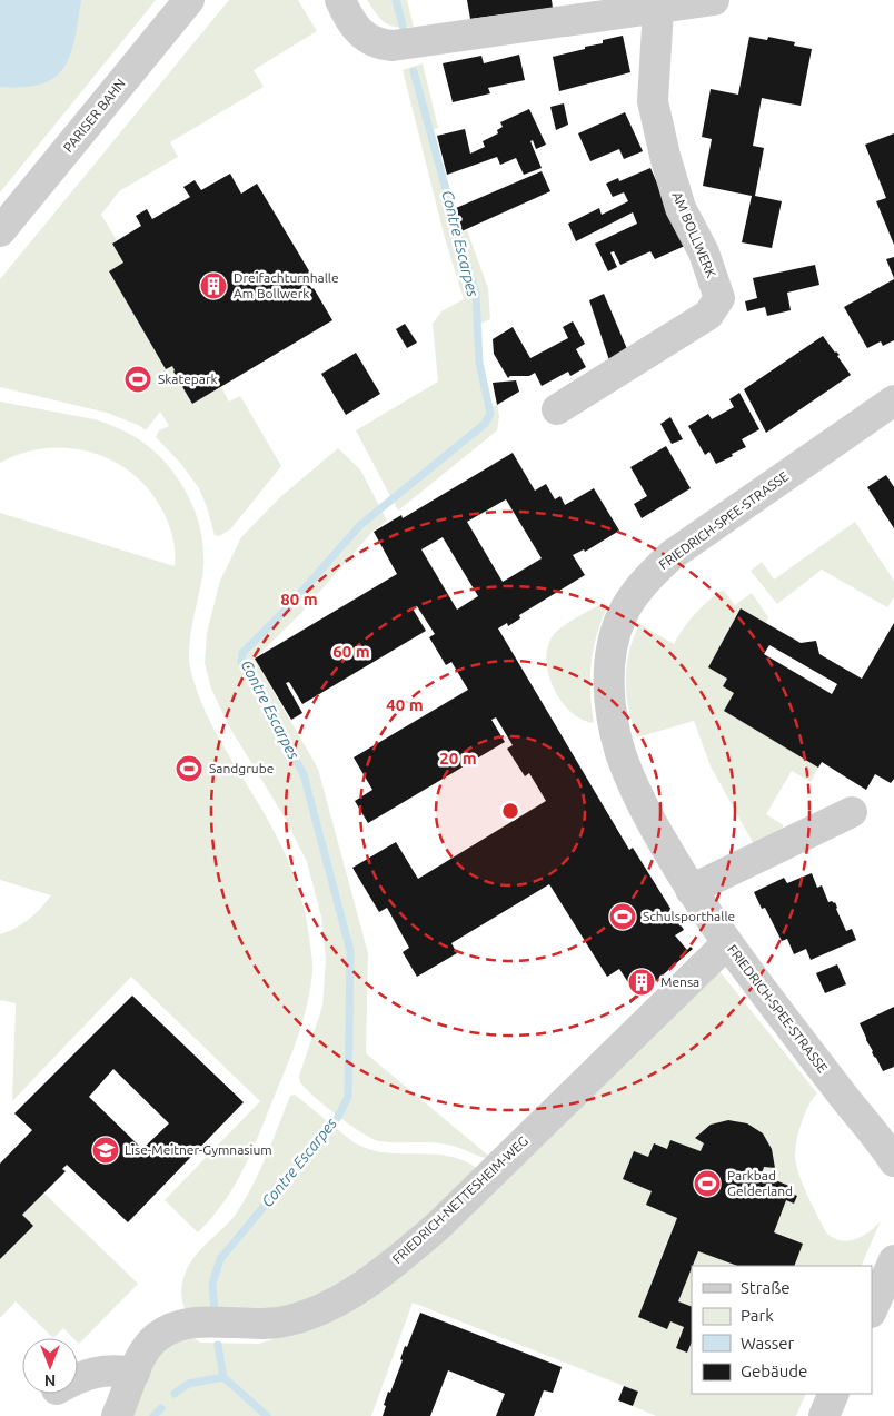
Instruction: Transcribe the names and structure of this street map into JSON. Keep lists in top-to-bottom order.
{
  "streets": {
    "street": [
      "PARISER BAHN",
      "AM BOLLWERK",
      "FRIEDRICH-SPEE-STRASSE",
      "FRIEDRICH-NETTESHEIM-WEG"
    ]
  },
  "crossings": [
    ["FRIEDRICH-SPEE-STRASSE", "FRIEDRICH-NETTESHEIM-WEG"]
  ],
  "water": ["Contre Escarpes"],
  "places": {
    "building": ["Dreifachturnhalle Am Bollwerk", "Mensa"],
    "sports": [
      "Skatepark",
      "Sandgrube",
      "Schulsporthalle",
      "Parkbad Gelderland"
    ],
    "school or university": ["Lise-Meitner-Gymnasium"]
  },
  "legend": [
    "Straße",
    "Park",
    "Wasser",
    "Gebäude"
  ],
  "north": "bottom",
  "rings": [
    "80 m",
    "60 m",
    "40 m",
    "20 m"
  ]
}
